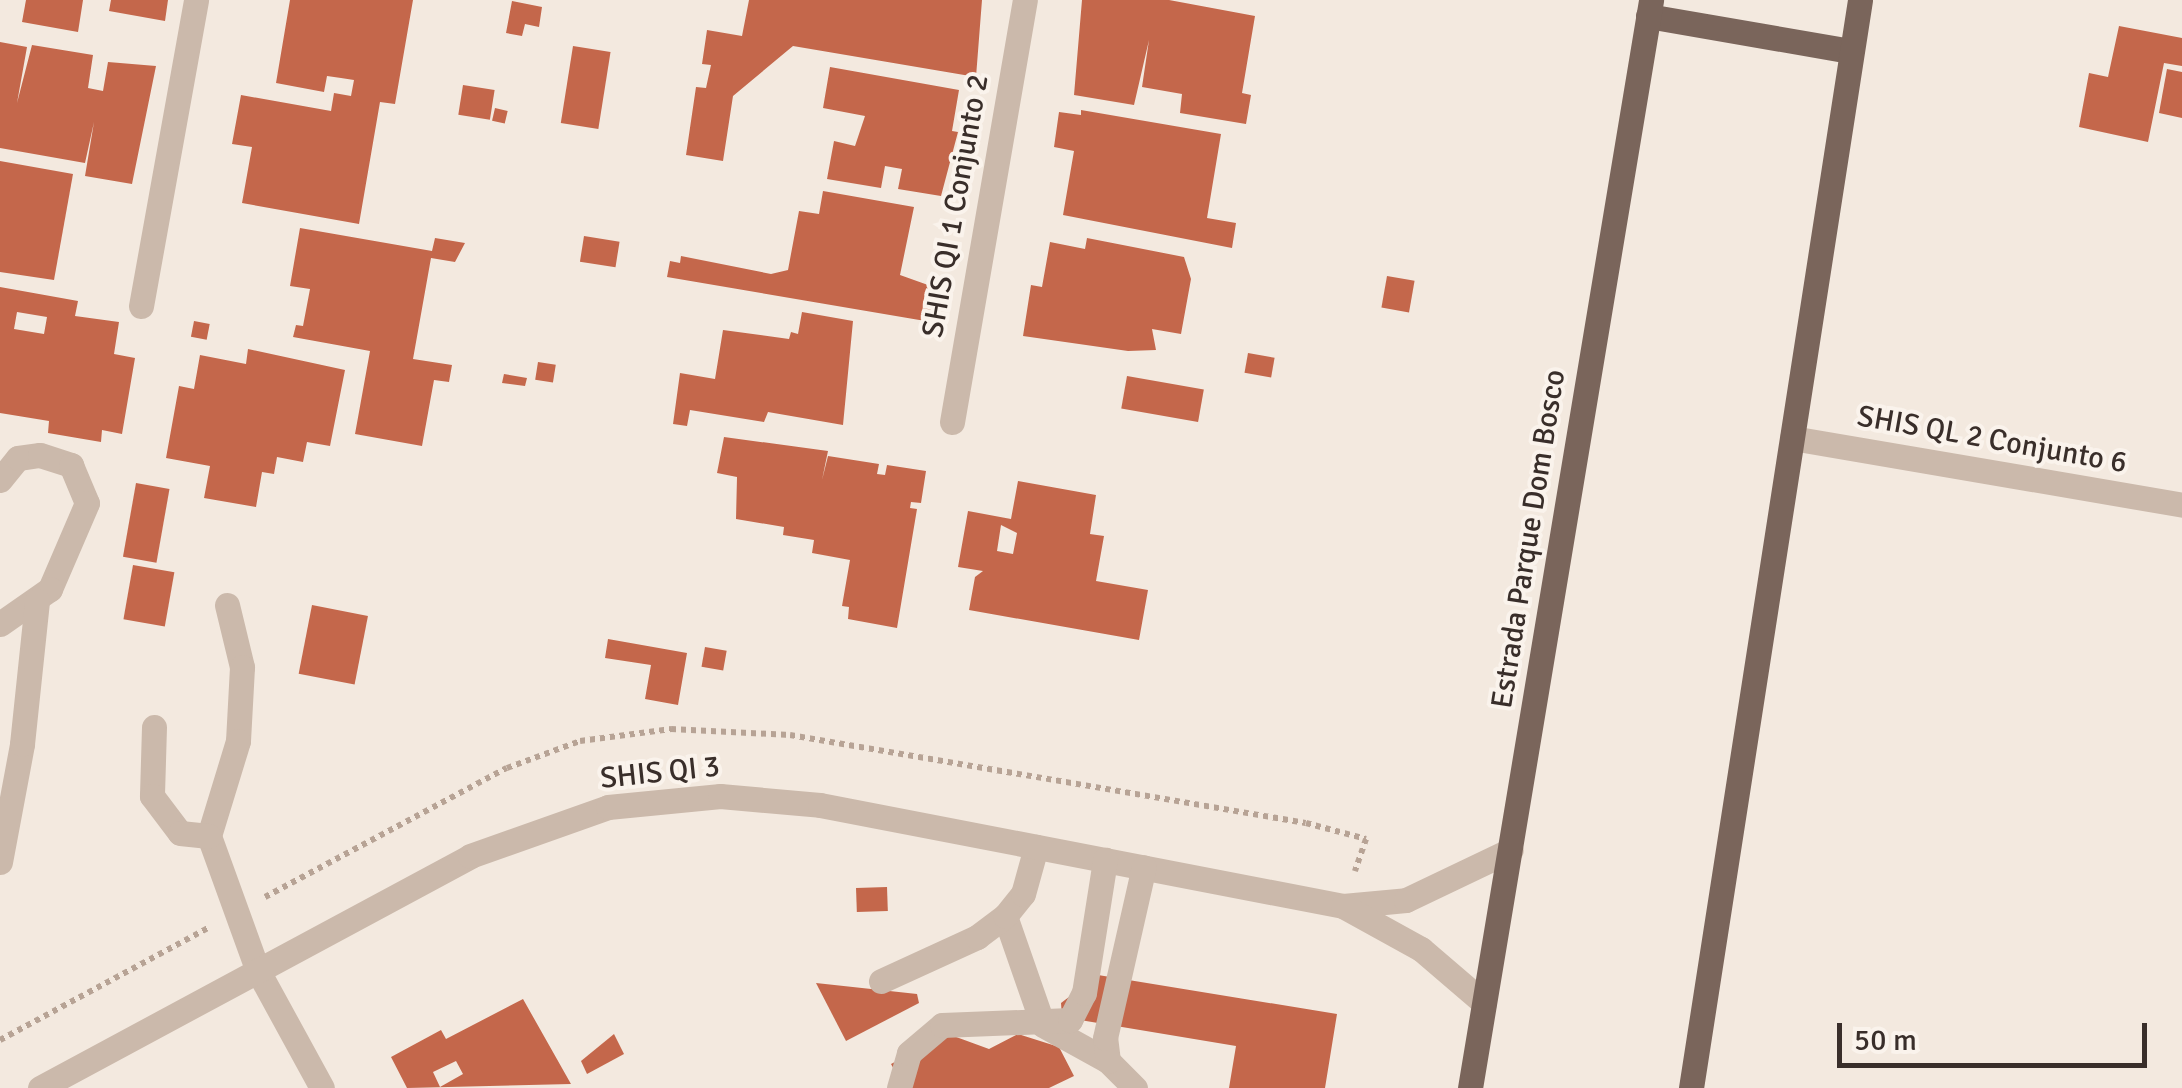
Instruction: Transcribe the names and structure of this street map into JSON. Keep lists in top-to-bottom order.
{
  "streets": {
    "main road": ["Estrada Parque Dom Bosco"],
    "street": ["SHIS QI 1 Conjunto 2", "SHIS QL 2 Conjunto 6", "SHIS QI 3"]
  },
  "crossings": [
    ["Estrada Parque Dom Bosco", "SHIS QI 3"]
  ],
  "scale_bar": "50 m"
}
